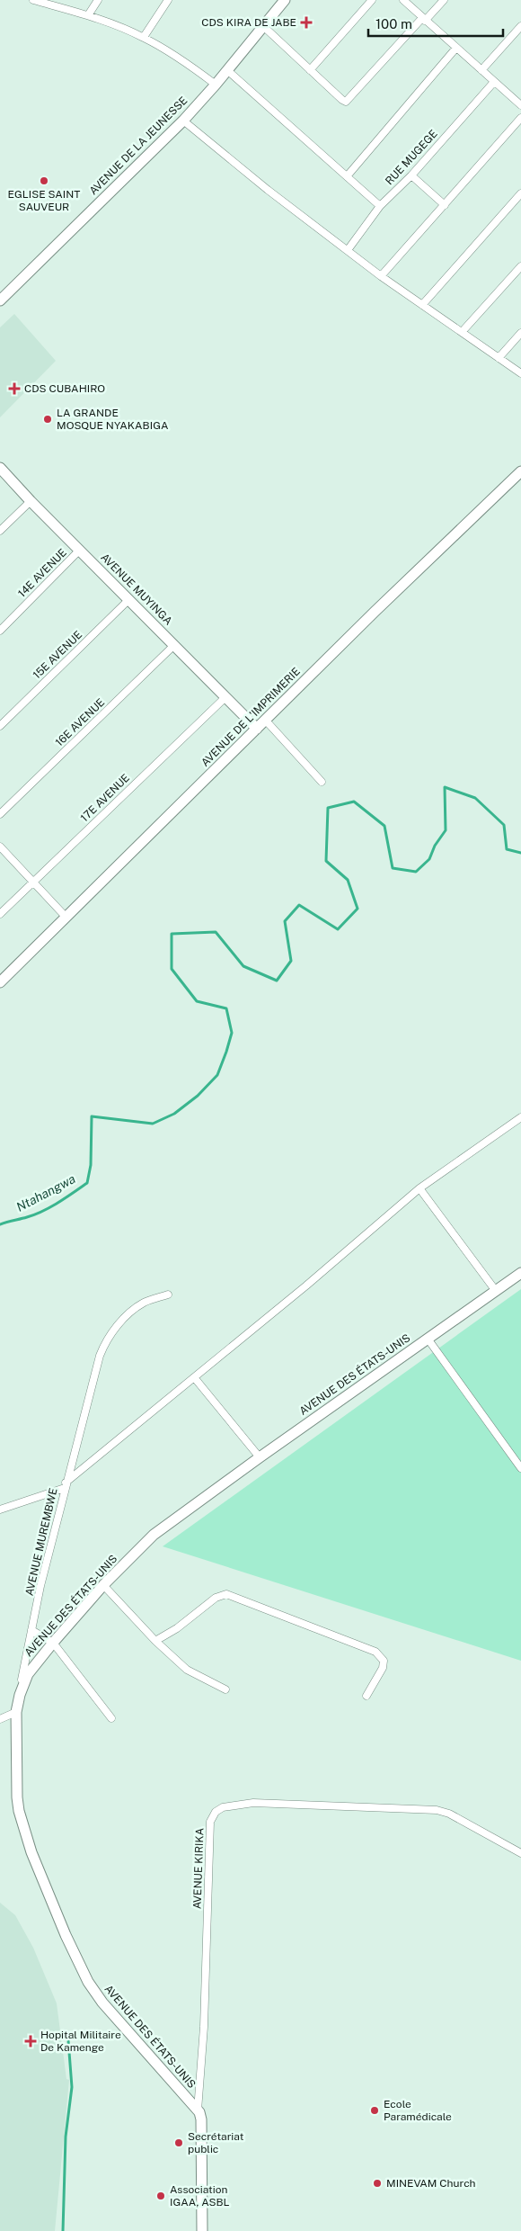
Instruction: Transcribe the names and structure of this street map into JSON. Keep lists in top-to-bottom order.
{
  "streets": {
    "street": [
      "AVENUE DE LA JEUNESSE",
      "RUE MUGEGE",
      "14E AVENUE",
      "AVENUE MUYINGA",
      "15E AVENUE",
      "AVENUE DE L'IMPRIMERIE",
      "16E AVENUE",
      "17E AVENUE",
      "AVENUE DES ÉTATS-UNIS",
      "AVENUE MUREMBWE",
      "AVENUE KIRIKA"
    ]
  },
  "crossings": [
    ["14E AVENUE", "AVENUE MUYINGA"],
    ["AVENUE MUYINGA", "15E AVENUE"],
    ["AVENUE MUYINGA", "AVENUE DE L'IMPRIMERIE"],
    ["AVENUE MUYINGA", "16E AVENUE"],
    ["AVENUE MUYINGA", "17E AVENUE"],
    ["AVENUE DES ÉTATS-UNIS", "AVENUE MUREMBWE"],
    ["AVENUE DES ÉTATS-UNIS", "AVENUE KIRIKA"]
  ],
  "water": ["Ntahangwa"],
  "places": {
    "health": ["CDS KIRA DE JABE", "CDS CUBAHIRO", "Hopital Militaire De Kamenge"],
    "other": [
      "EGLISE SAINT SAUVEUR",
      "LA GRANDE MOSQUE NYAKABIGA",
      "Ecole Paramédicale",
      "Secrétariat public",
      "MINEVAM Church",
      "Association IGAA, ASBL"
    ]
  },
  "scale_bar": "100 m"
}
